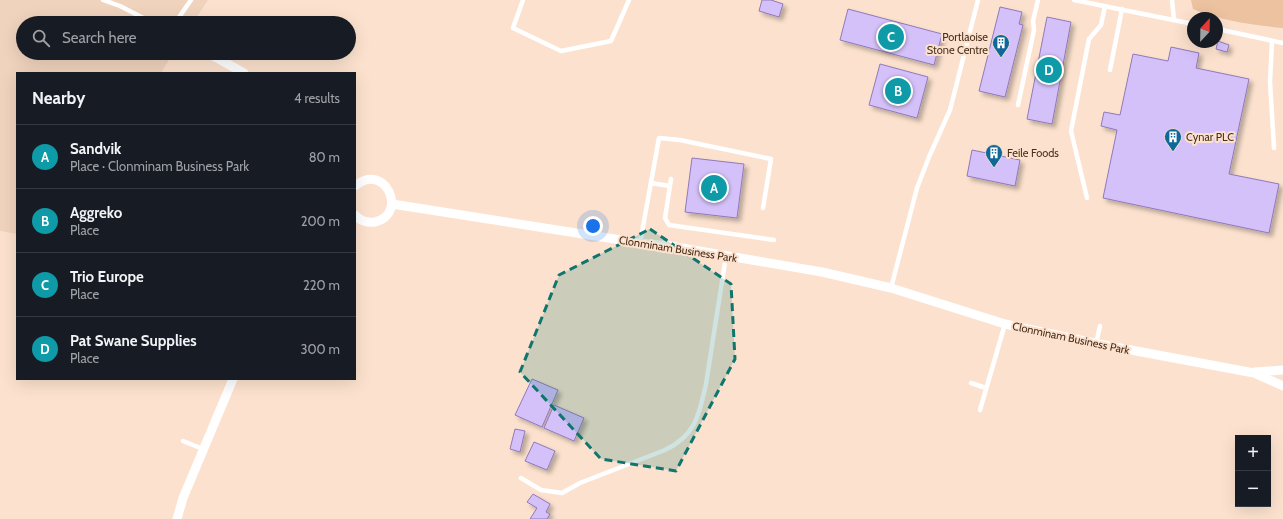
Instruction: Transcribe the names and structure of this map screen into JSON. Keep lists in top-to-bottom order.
{
  "streets": {
    "street": ["Clonminam Business Park"]
  },
  "places": {
    "building": ["Portlaoise Stone Centre", "Cynar PLC", "Feile Foods"]
  },
  "north": "top",
  "page": {
    "search": "Search here",
    "pins": [
      "C",
      "D",
      "B",
      "A"
    ],
    "heading": ["Nearby", "4 results"],
    "list": [
      {
        "mark": "A",
        "name": "Sandvik",
        "note": "Place · Clonminam Business Park",
        "value": "80 m"
      },
      {
        "mark": "B",
        "name": "Aggreko",
        "note": "Place",
        "value": "200 m"
      },
      {
        "mark": "C",
        "name": "Trio Europe",
        "note": "Place",
        "value": "220 m"
      },
      {
        "mark": "D",
        "name": "Pat Swane Supplies",
        "note": "Place",
        "value": "300 m"
      }
    ],
    "map_buttons": ["+", "−"]
  }
}
